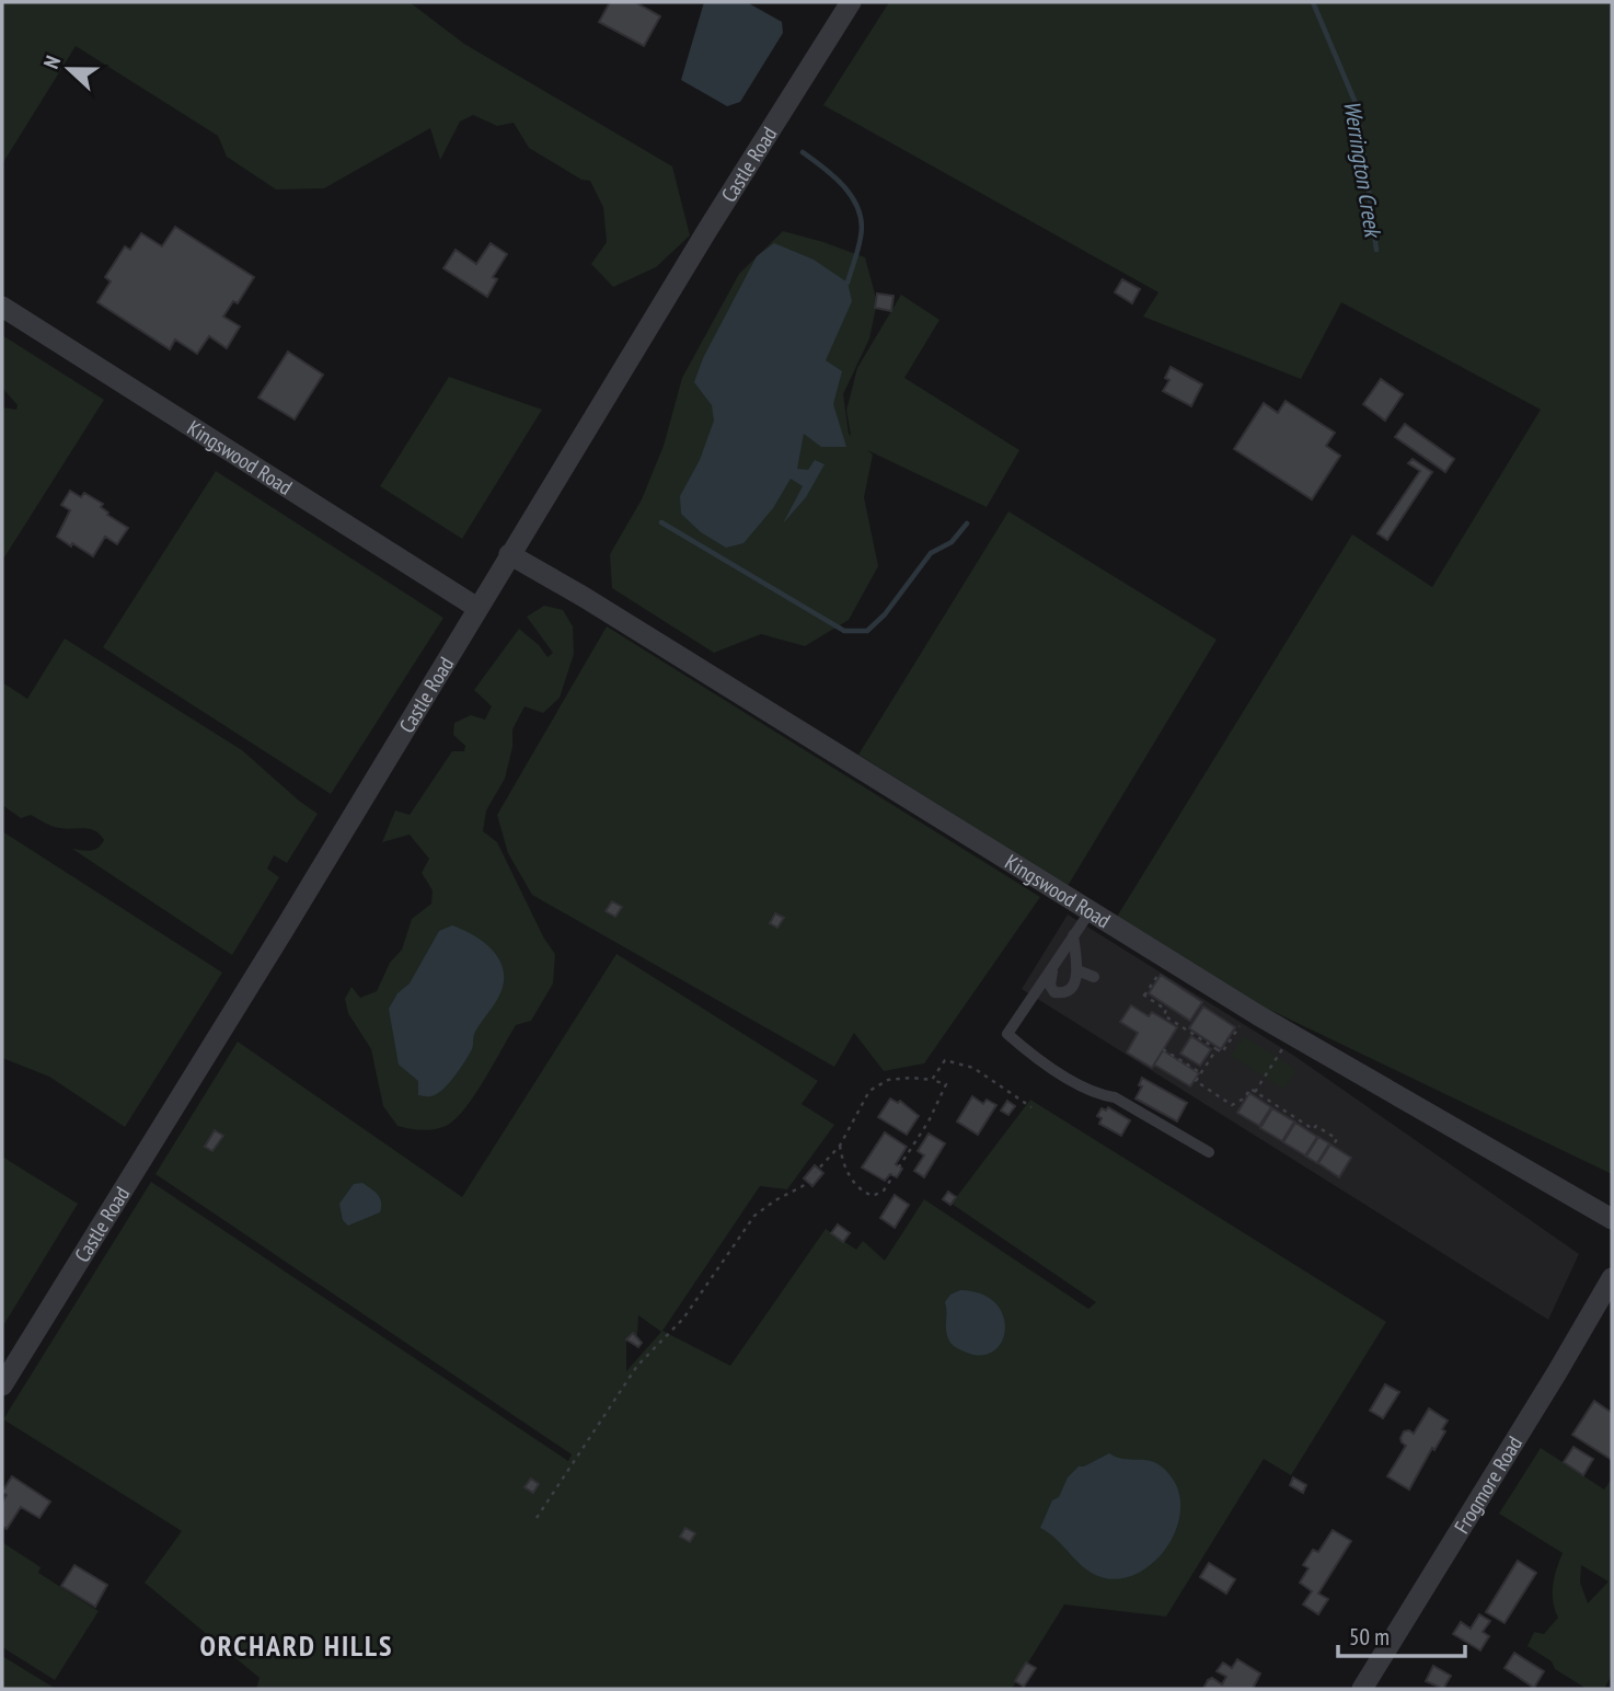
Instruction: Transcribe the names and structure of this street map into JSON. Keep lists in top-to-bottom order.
{
  "streets": {
    "street": ["Castle Road", "Kingswood Road", "Frogmore Road"]
  },
  "crossings": [
    ["Castle Road", "Kingswood Road"]
  ],
  "districts": ["ORCHARD HILLS"],
  "water": ["Werrington Creek"],
  "scale_bar": "50 m",
  "north": "left"
}
